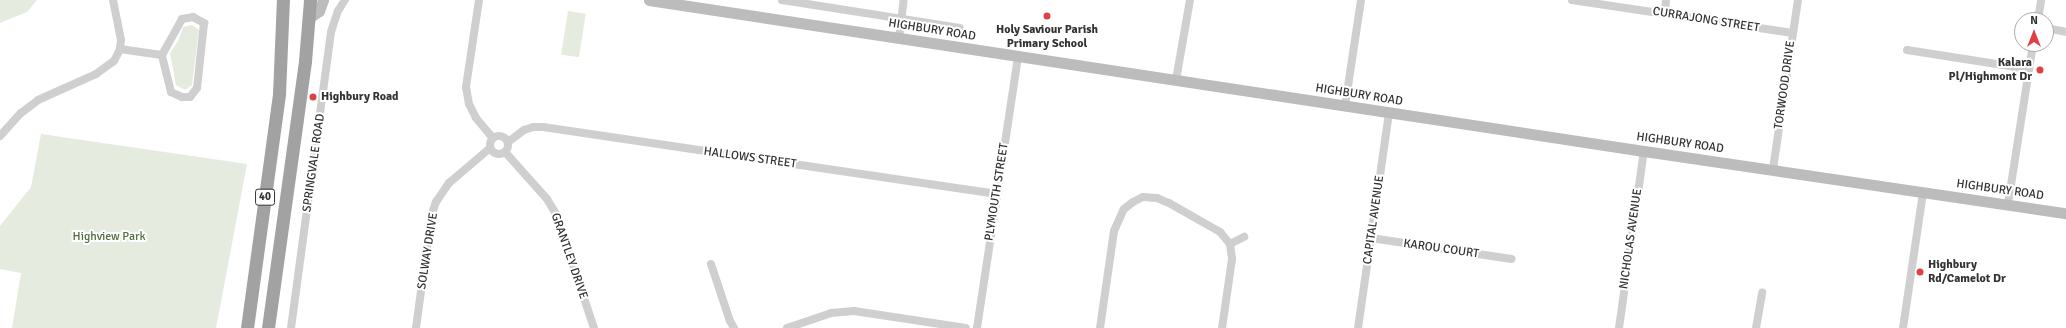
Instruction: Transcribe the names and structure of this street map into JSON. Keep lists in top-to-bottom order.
{
  "streets": {
    "highway": ["SPRINGVALE ROAD", "40"],
    "main road": ["HIGHBURY ROAD"],
    "street": [
      "CURRAJONG STREET",
      "TORWOOD DRIVE",
      "HALLOWS STREET",
      "PLYMOUTH STREET",
      "CAPITAL AVENUE",
      "NICHOLAS AVENUE",
      "KAROU COURT",
      "SOLWAY DRIVE",
      "GRANTLEY DRIVE"
    ]
  },
  "crossings": [
    ["CURRAJONG STREET", "TORWOOD DRIVE"],
    ["HIGHBURY ROAD", "TORWOOD DRIVE"],
    ["HIGHBURY ROAD", "PLYMOUTH STREET"],
    ["HIGHBURY ROAD", "CAPITAL AVENUE"],
    ["HIGHBURY ROAD", "NICHOLAS AVENUE"],
    ["HALLOWS STREET", "PLYMOUTH STREET"],
    ["HALLOWS STREET", "SOLWAY DRIVE"],
    ["HALLOWS STREET", "GRANTLEY DRIVE"],
    ["CAPITAL AVENUE", "KAROU COURT"],
    ["SOLWAY DRIVE", "GRANTLEY DRIVE"]
  ],
  "parks": ["Highview Park"],
  "places": [
    "Holy Saviour Parish Primary School",
    "Kalara Pl/Highmont Dr",
    "Highbury Road",
    "Highbury Rd/Camelot Dr"
  ],
  "north": "top"
}
